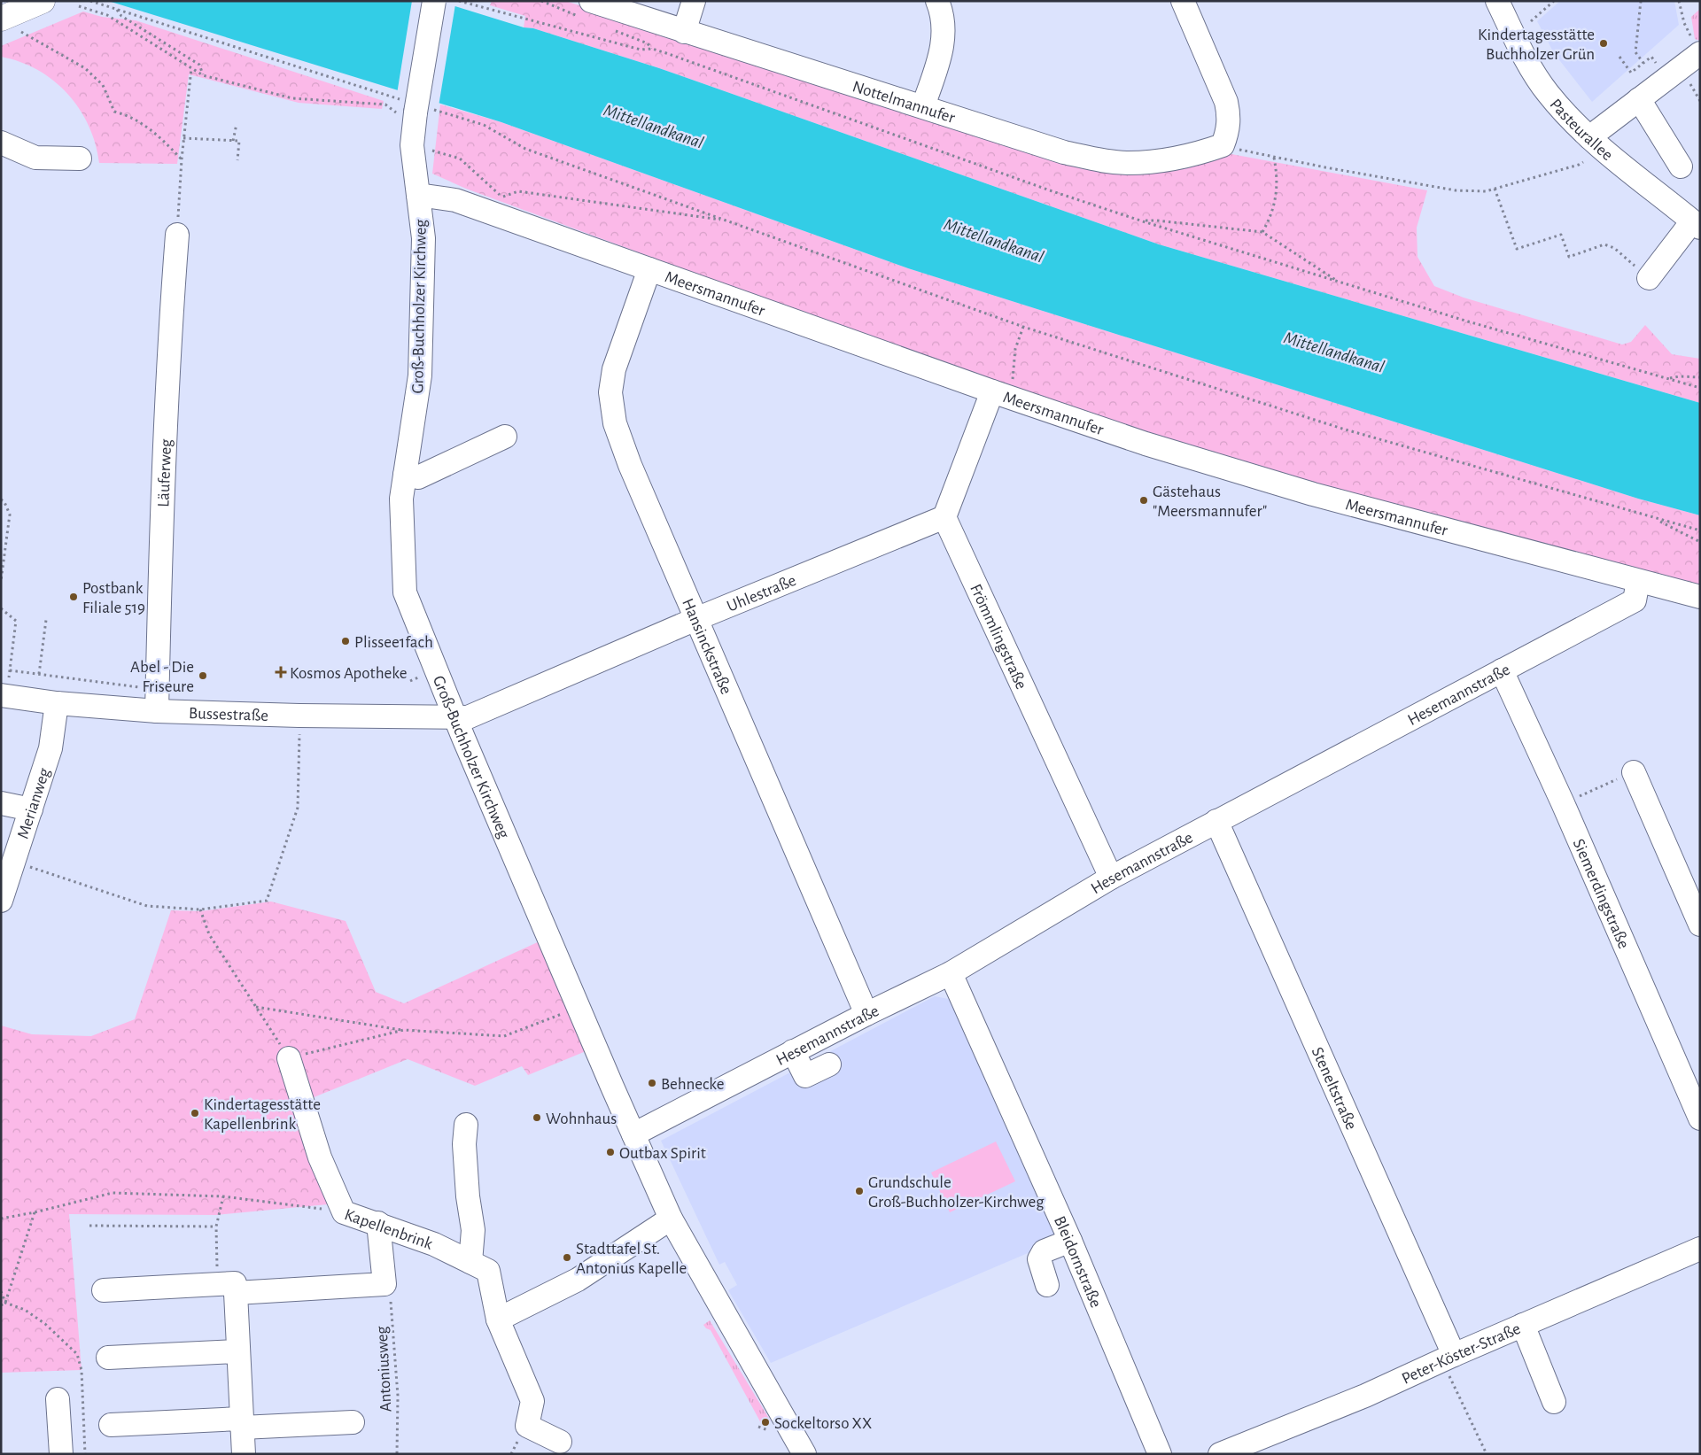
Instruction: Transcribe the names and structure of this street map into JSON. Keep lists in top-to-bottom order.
{
  "streets": {
    "street": [
      "Nottelmannufer",
      "Pasteurallee",
      "Meersmannufer",
      "Groß-Buchholzer Kirchweg",
      "Läuferweg",
      "Uhlestraße",
      "Frömmlingstraße",
      "Hansinckstraße",
      "Hesemannstraße",
      "Bussestraße",
      "Merianweg",
      "Siemerdingstraße",
      "Steneltstraße",
      "Kapellenbrink",
      "Bleidornstraße",
      "Peter-Köster-Straße"
    ],
    "path": ["Antoniusweg"]
  },
  "crossings": [
    ["Meersmannufer", "Groß-Buchholzer Kirchweg"],
    ["Meersmannufer", "Hansinckstraße"],
    ["Meersmannufer", "Hesemannstraße"],
    ["Groß-Buchholzer Kirchweg", "Uhlestraße"],
    ["Groß-Buchholzer Kirchweg", "Hesemannstraße"],
    ["Groß-Buchholzer Kirchweg", "Bussestraße"],
    ["Läuferweg", "Bussestraße"],
    ["Uhlestraße", "Frömmlingstraße"],
    ["Uhlestraße", "Hansinckstraße"],
    ["Uhlestraße", "Bussestraße"],
    ["Frömmlingstraße", "Hesemannstraße"],
    ["Hansinckstraße", "Hesemannstraße"],
    ["Hesemannstraße", "Siemerdingstraße"],
    ["Hesemannstraße", "Steneltstraße"],
    ["Hesemannstraße", "Bleidornstraße"],
    ["Bussestraße", "Merianweg"],
    ["Steneltstraße", "Peter-Köster-Straße"]
  ],
  "water": ["Mittellandkanal"],
  "places": {
    "other": [
      "Kindertagesstätte Buchholzer Grün",
      "Gästehaus \"Meersmannufer\"",
      "Postbank Filiale 519",
      "Plissee1fach",
      "Abel - Die Friseure",
      "Behnecke",
      "Kindertagesstätte Kapellenbrink",
      "Wohnhaus",
      "Outbax Spirit",
      "Grundschule Groß-Buchholzer-Kirchweg",
      "Stadttafel St. Antonius Kapelle",
      "Sockeltorso XX"
    ],
    "health": ["Kosmos Apotheke"]
  }
}
